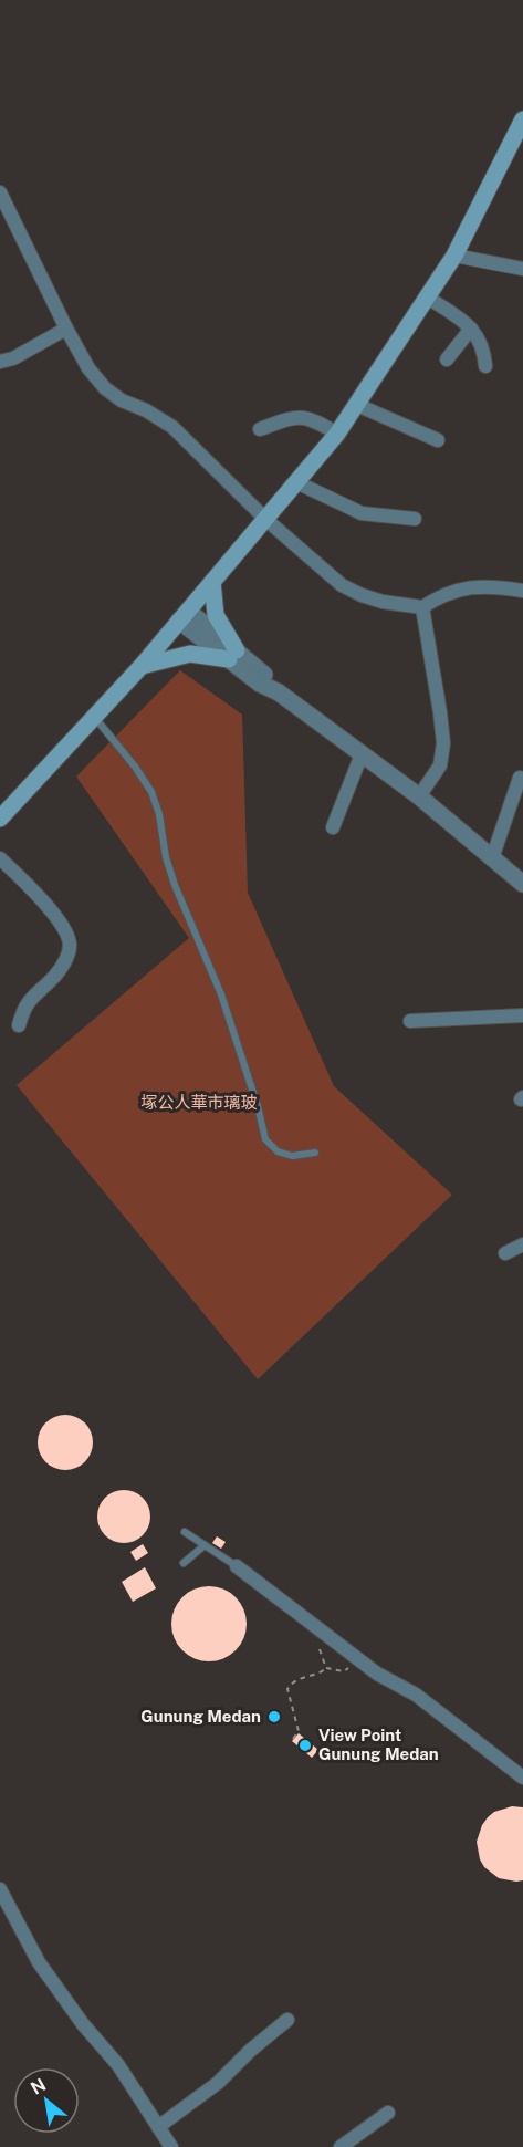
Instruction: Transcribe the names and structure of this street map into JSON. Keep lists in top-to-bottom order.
{
  "parks": ["塚公人華市璃玻"],
  "places": ["Gunung Medan", "View Point Gunung Medan"],
  "north": "top left"
}
